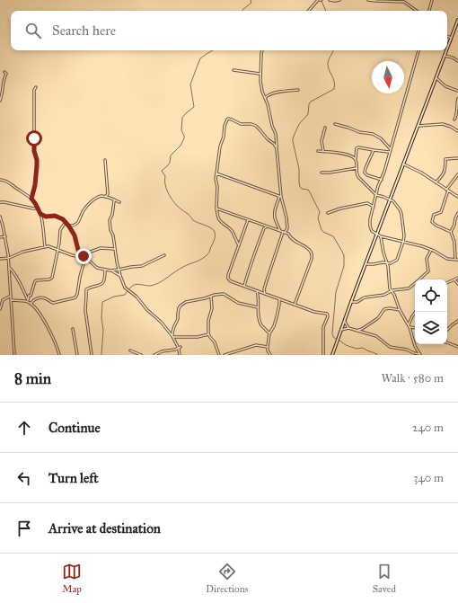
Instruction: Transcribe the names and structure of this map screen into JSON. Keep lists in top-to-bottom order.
{
  "north": "bottom",
  "page": {
    "search": "Search here",
    "heading": ["8 min", "Walk · 580 m"],
    "list": [
      ["Continue", "240 m"],
      ["Turn left", "340 m"],
      "Arrive at destination"
    ],
    "nav": ["Map", "Directions", "Saved"]
  }
}
